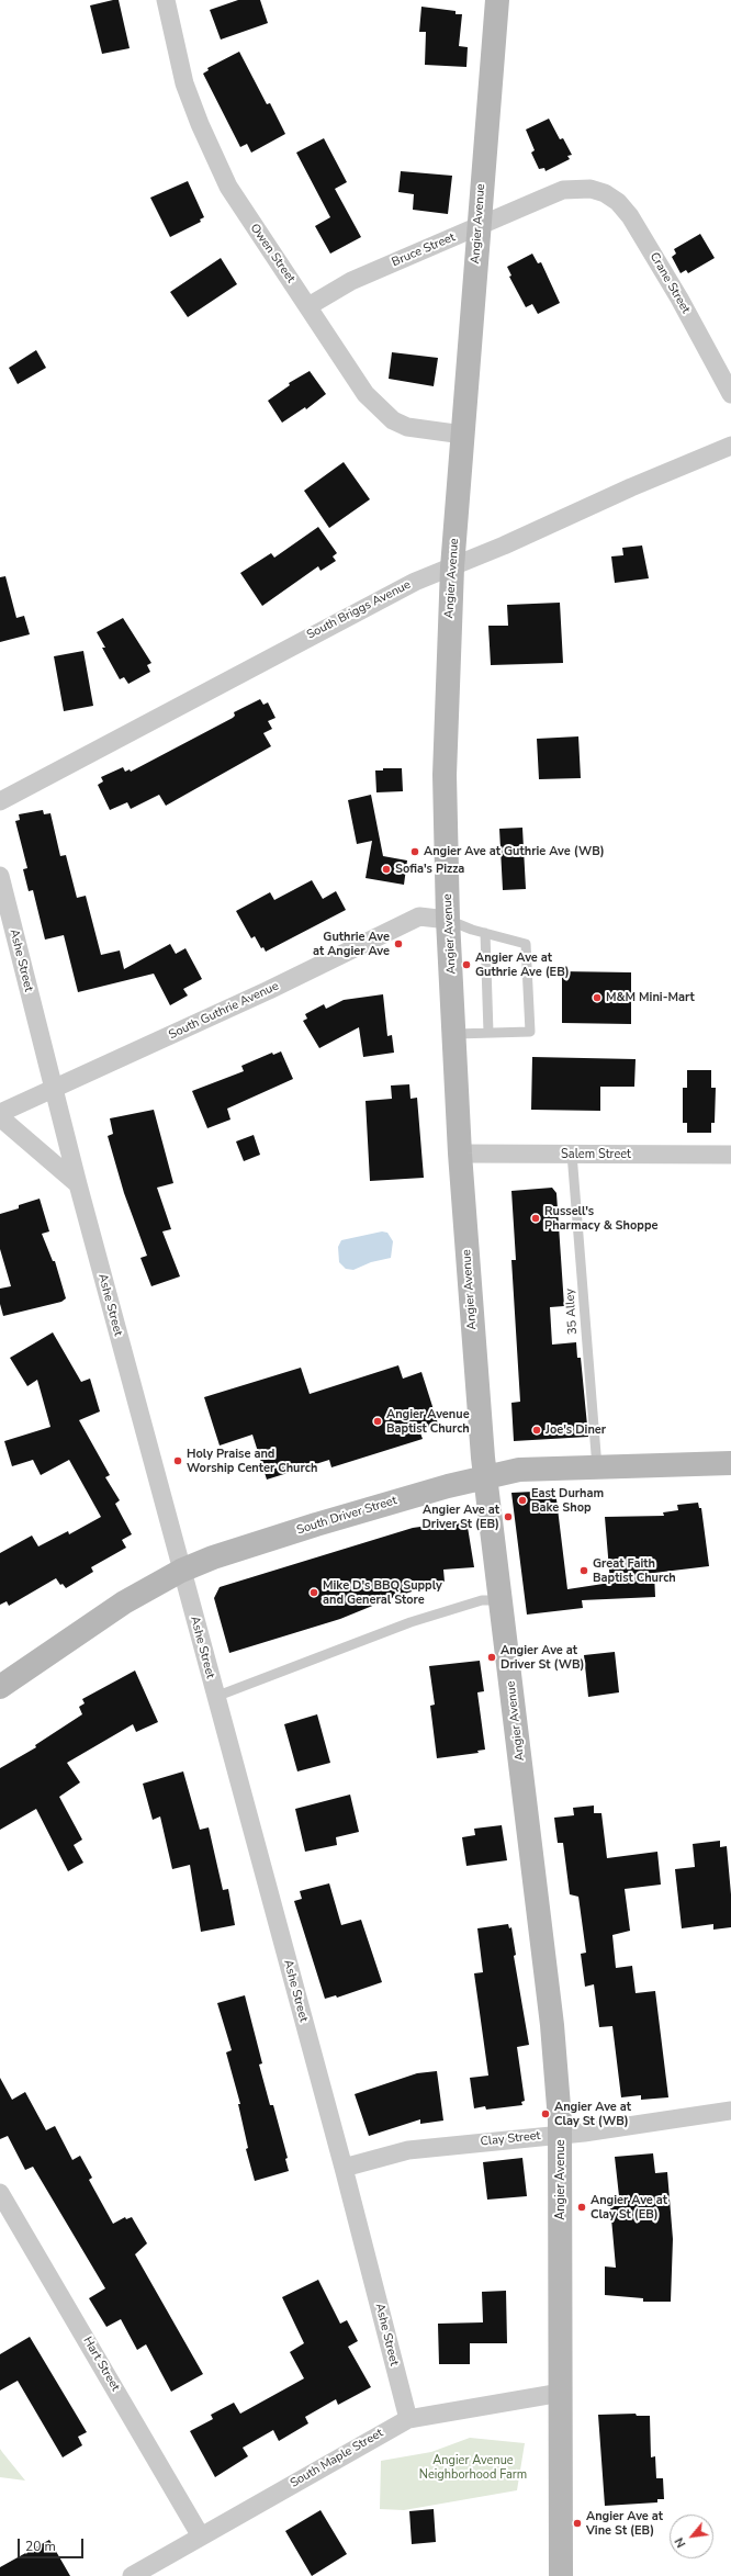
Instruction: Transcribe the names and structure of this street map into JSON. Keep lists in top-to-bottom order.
{
  "streets": {
    "main road": ["Angier Avenue", "South Driver Street"],
    "street": [
      "Bruce Street",
      "Owen Street",
      "Crane Street",
      "South Briggs Avenue",
      "Ashe Street",
      "South Guthrie Avenue",
      "Salem Street",
      "Clay Street",
      "Hart Street",
      "South Maple Street"
    ],
    "lane": ["35 Alley"]
  },
  "crossings": [
    ["Angier Avenue", "Bruce Street"],
    ["Angier Avenue", "Owen Street"],
    ["Angier Avenue", "South Briggs Avenue"],
    ["Angier Avenue", "South Guthrie Avenue"],
    ["Angier Avenue", "Salem Street"],
    ["Angier Avenue", "South Driver Street"],
    ["Angier Avenue", "Clay Street"],
    ["Angier Avenue", "South Maple Street"],
    ["Bruce Street", "Owen Street"],
    ["Bruce Street", "Crane Street"],
    ["Ashe Street", "South Guthrie Avenue"],
    ["Ashe Street", "South Driver Street"],
    ["Ashe Street", "Clay Street"],
    ["Ashe Street", "South Maple Street"],
    ["Salem Street", "35 Alley"],
    ["35 Alley", "South Driver Street"],
    ["Hart Street", "South Maple Street"]
  ],
  "parks": ["Angier Avenue Neighborhood Farm"],
  "places": [
    "Angier Ave at Guthrie Ave (WB)",
    "Sofia's Pizza",
    "Guthrie Ave at Angier Ave",
    "Angier Ave at Guthrie Ave (EB)",
    "M&M Mini-Mart",
    "Russell's Pharmacy & Shoppe",
    "Angier Avenue Baptist Church",
    "Joe's Diner",
    "Holy Praise and Worship Center Church",
    "East Durham Bake Shop",
    "Angier Ave at Driver St (EB)",
    "Great Faith Baptist Church",
    "Mike D's BBQ Supply and General Store",
    "Angier Ave at Driver St (WB)",
    "Angier Ave at Clay St (WB)",
    "Angier Ave at Clay St (EB)",
    "Angier Ave at Vine St (EB)"
  ],
  "scale_bar": "20 m",
  "north": "bottom left"
}
